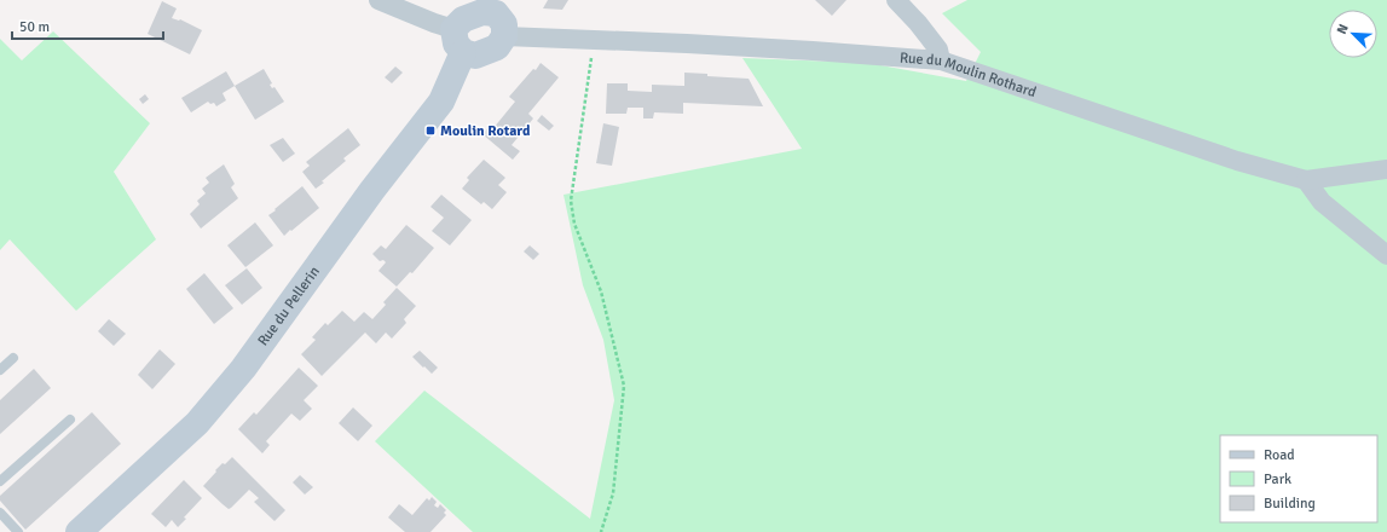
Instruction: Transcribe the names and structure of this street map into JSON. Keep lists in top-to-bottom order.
{
  "streets": {
    "main road": ["Rue du Pellerin"],
    "street": ["Rue du Moulin Rothard"]
  },
  "crossings": [
    ["Rue du Moulin Rothard", "Rue du Pellerin"]
  ],
  "places": {
    "transit": ["Moulin Rotard"]
  },
  "legend": ["Road", "Park", "Building"],
  "scale_bar": "50 m",
  "north": "top left"
}
